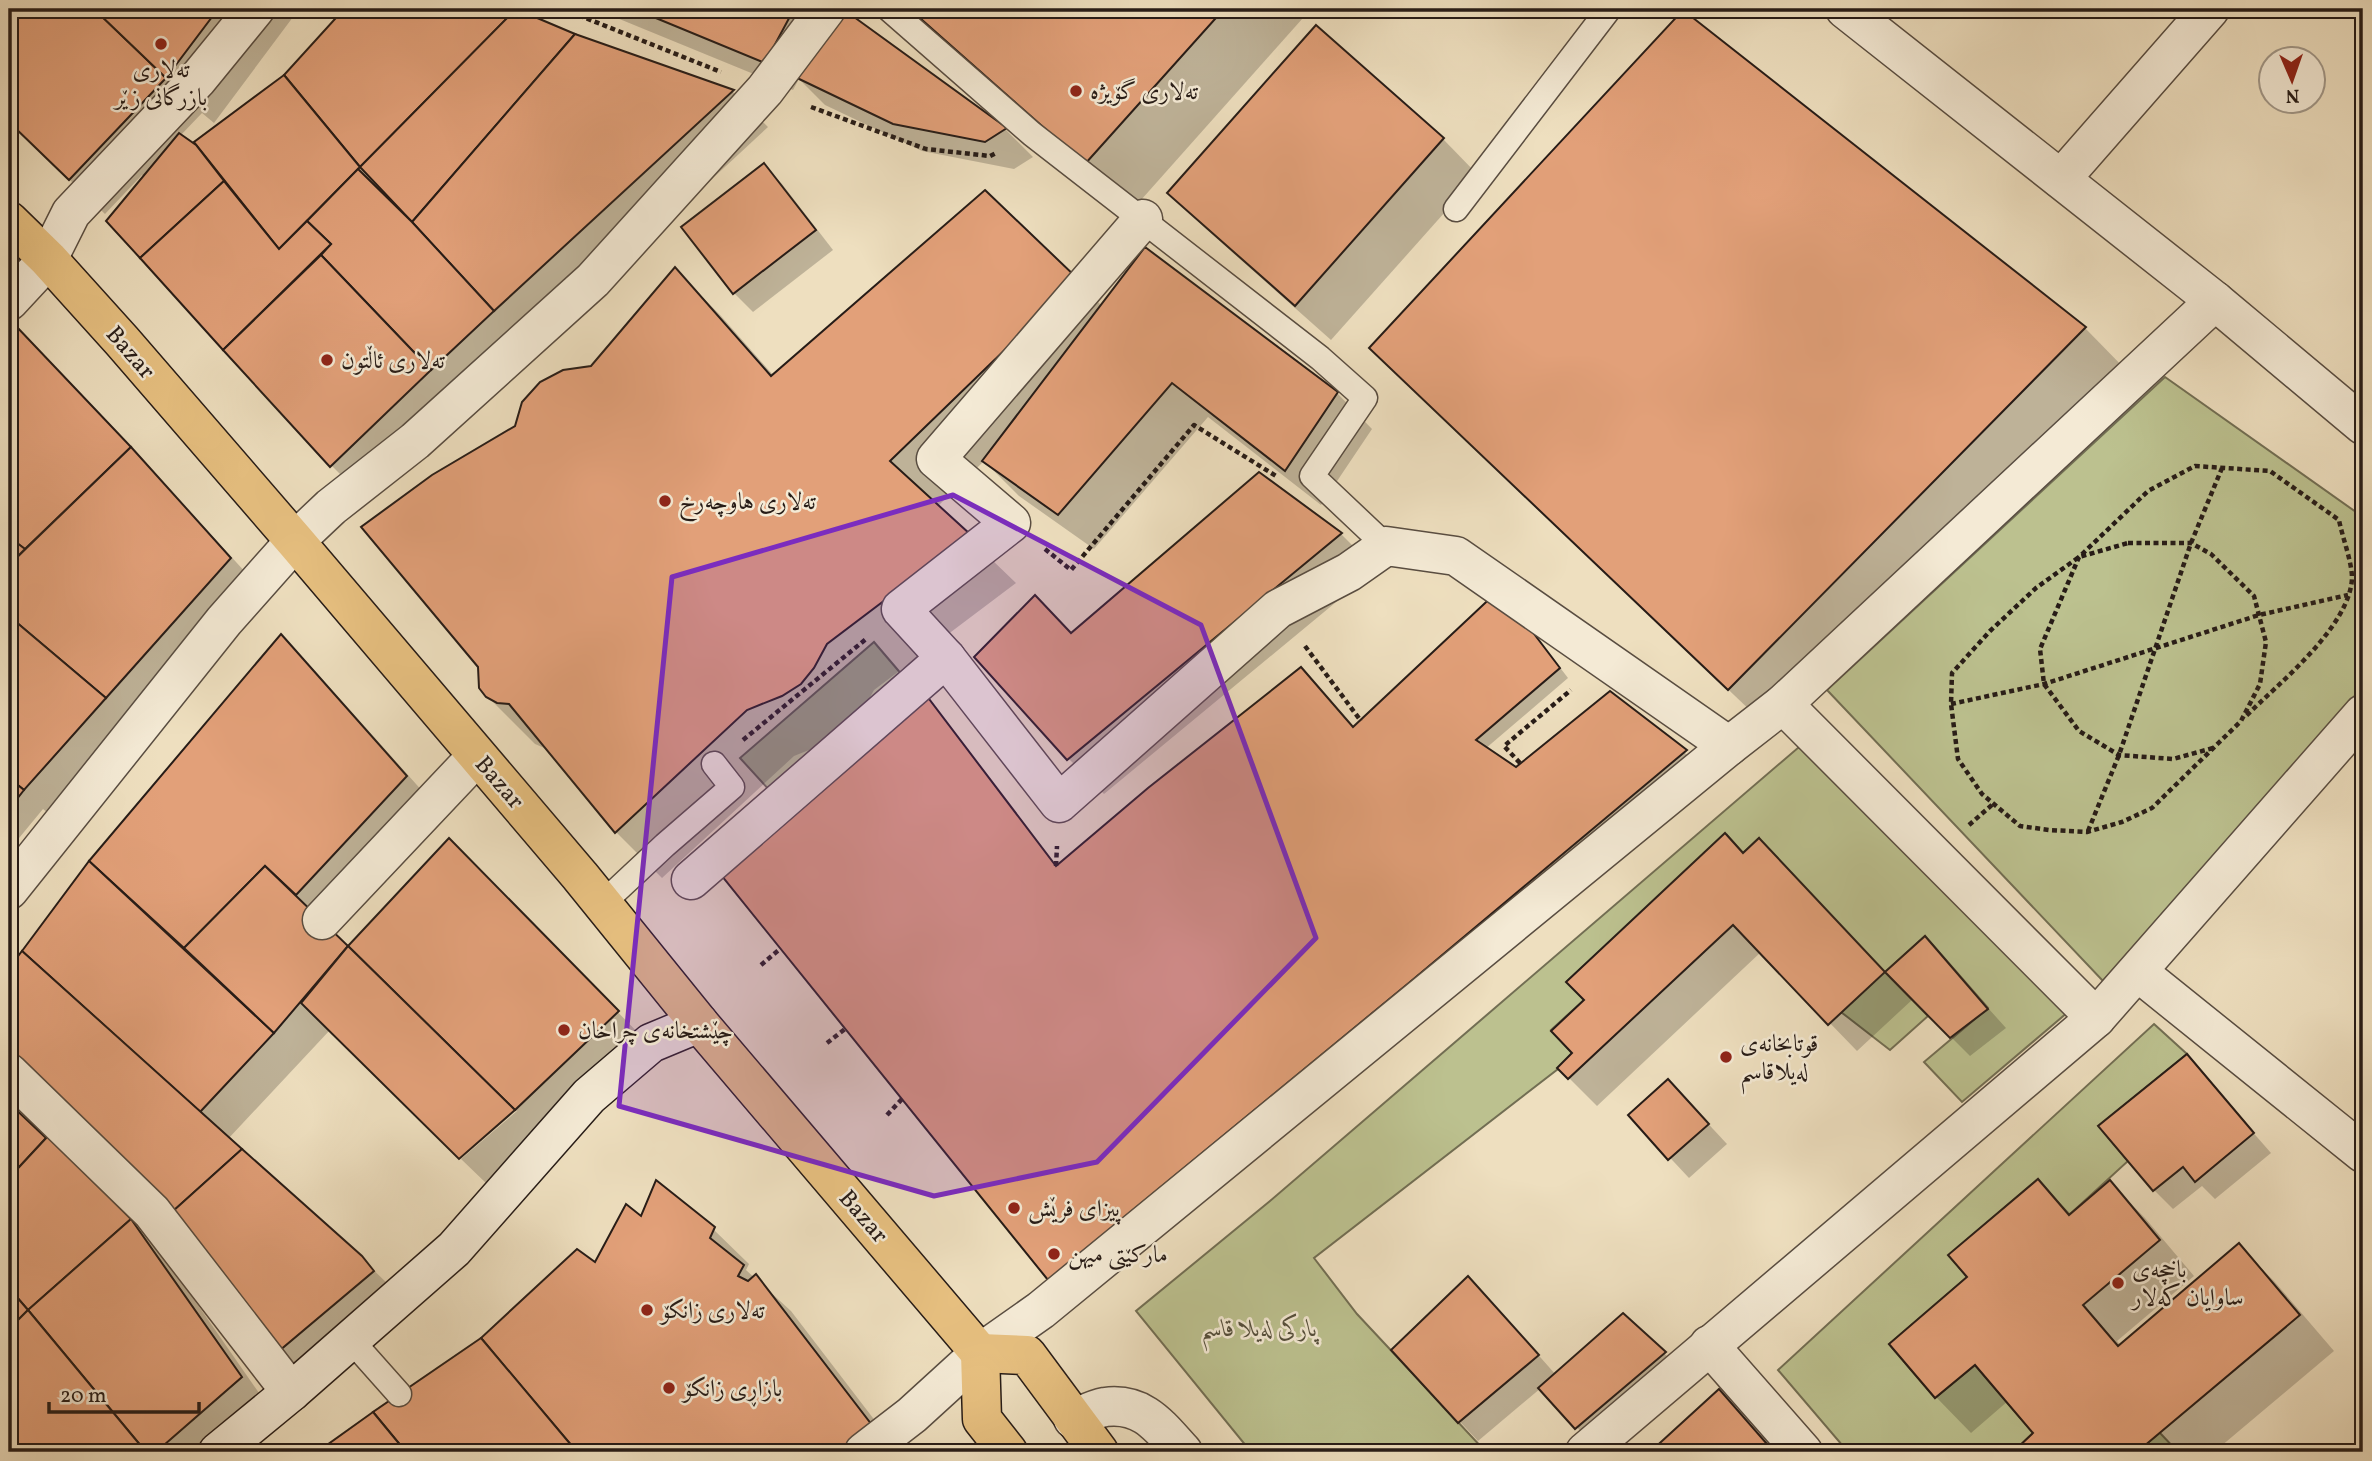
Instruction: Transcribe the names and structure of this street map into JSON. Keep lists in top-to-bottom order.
{
  "streets": {
    "main road": ["Bazar"]
  },
  "parks": ["پارکی لەیلا قاسم"],
  "places": [
    "تەلاری بازرگانی زێر",
    "تەلاری گۆیژە",
    "تەلاری ئاڵتون",
    "تەلاری هاوچەرخ",
    "چێشتخانەی چراخان",
    "قوتابخانەی لەیلاقاسم",
    "پیزای فرێش",
    "مارکێتی میهن",
    "باخچەی ساوایان کەلار",
    "تەلاری زانکۆ",
    "بازاڕی زانکۆ"
  ],
  "scale_bar": "20 m",
  "north": "bottom"
}
